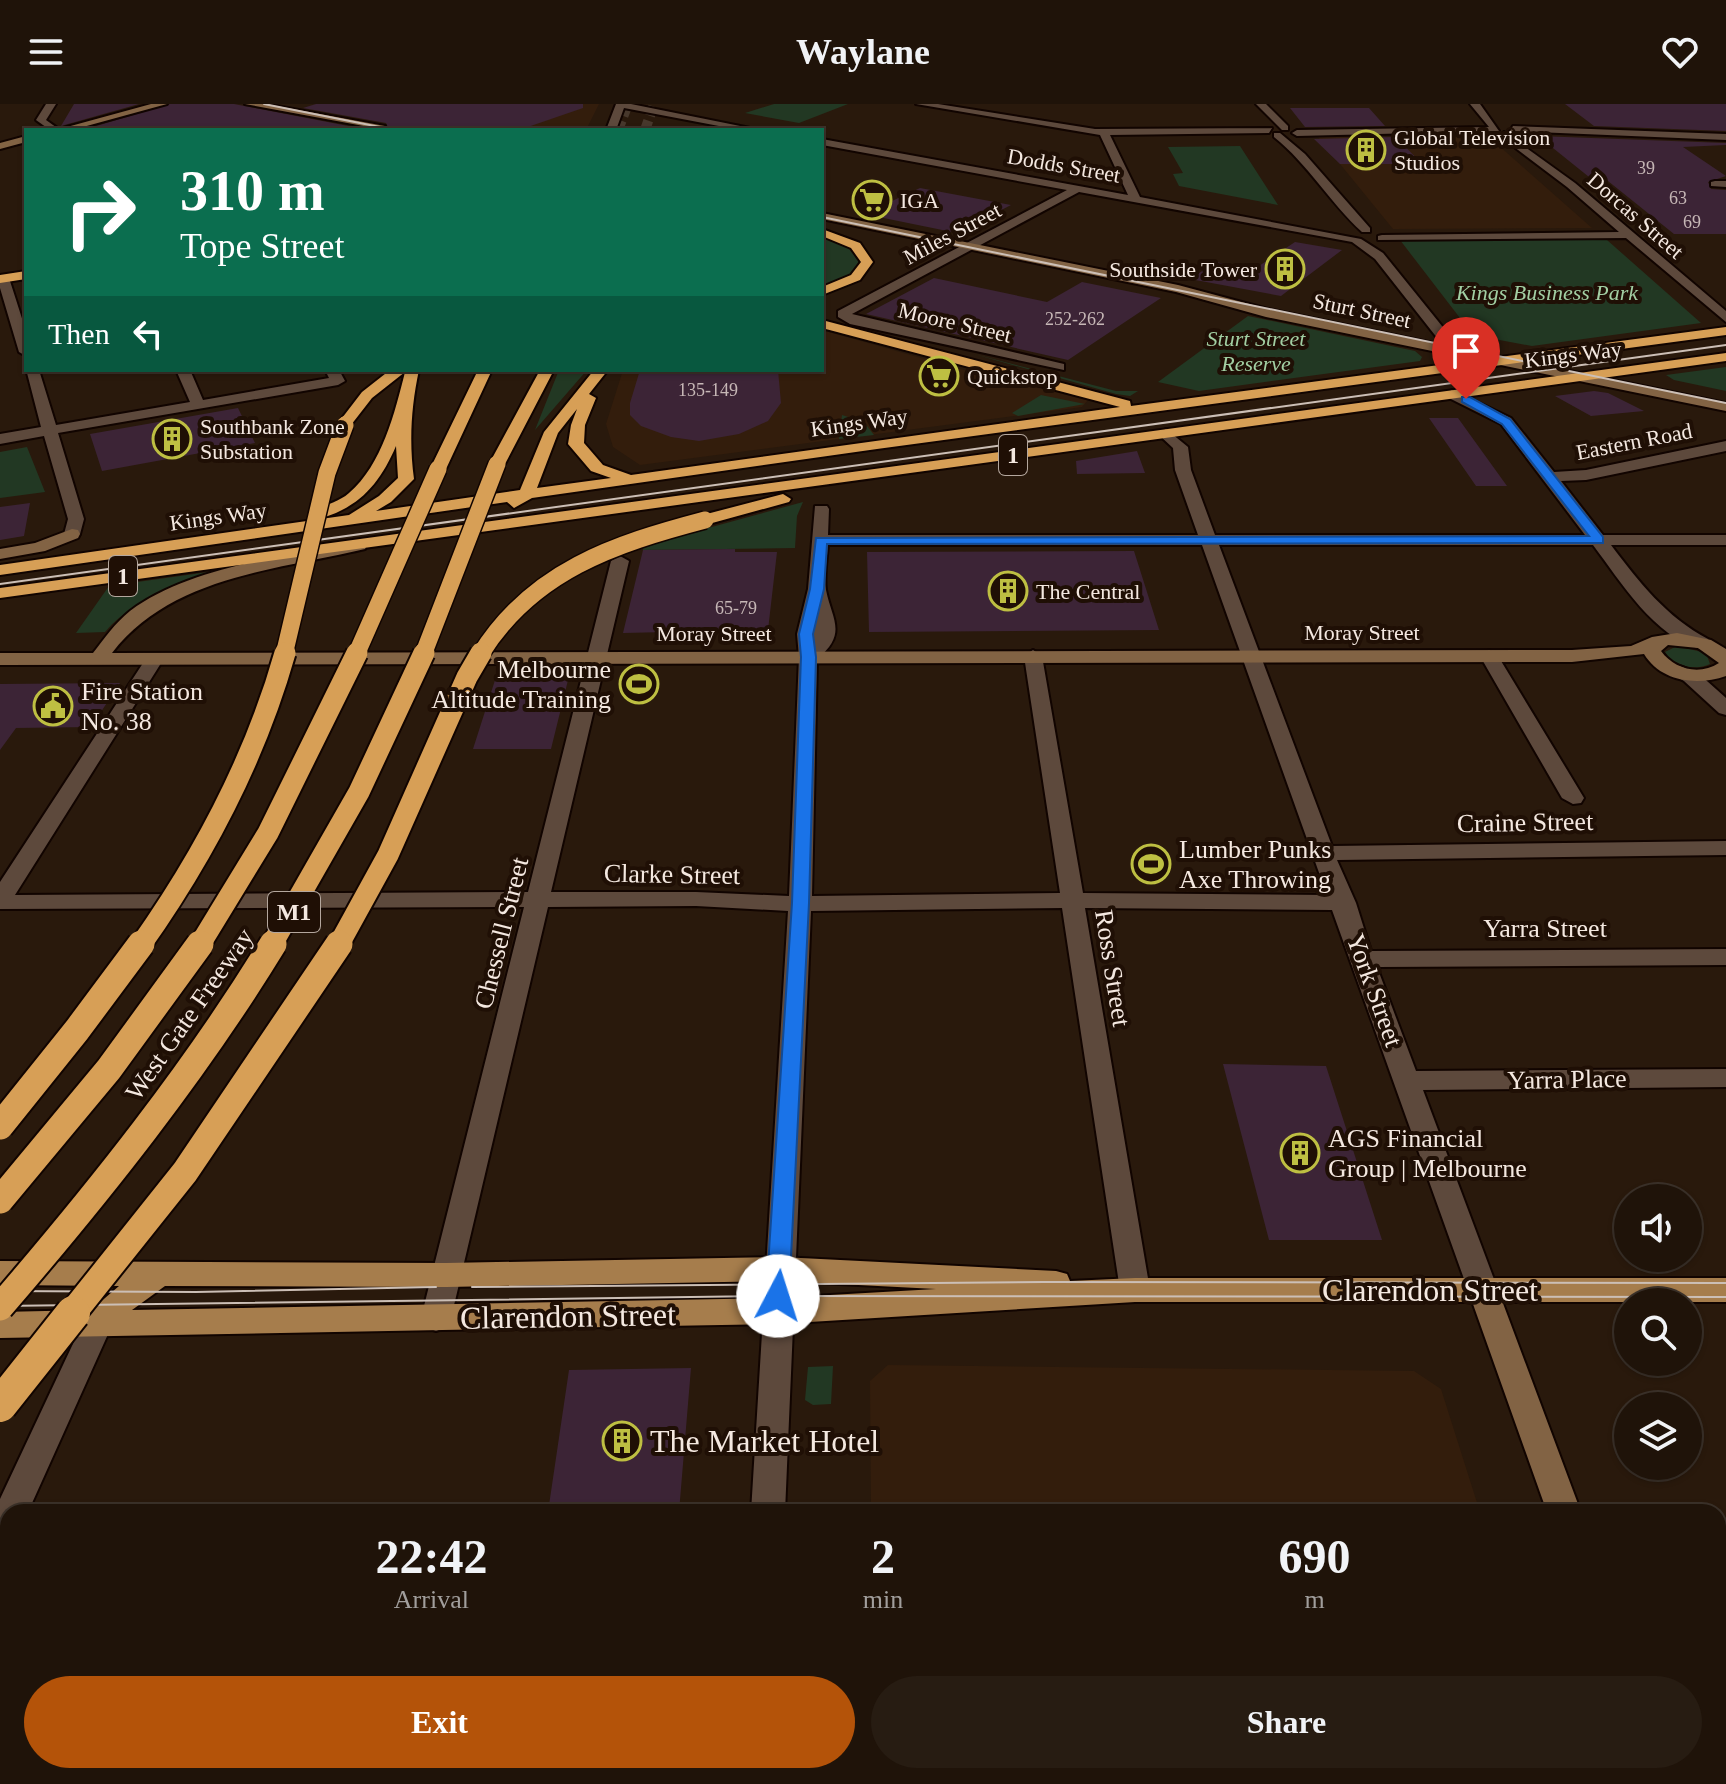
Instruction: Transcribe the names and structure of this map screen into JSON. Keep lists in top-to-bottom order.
{
  "streets": {
    "highway": [
      "Kings Way",
      "1",
      "M1",
      "West Gate Freeway"
    ],
    "main road": ["Clarendon Street"],
    "street": [
      "Dodds Street",
      "Dorcas Street",
      "Miles Street",
      "Sturt Street",
      "Moore Street",
      "Eastern Road",
      "Moray Street",
      "Craine Street",
      "Clarke Street",
      "Yarra Street",
      "Chessell Street",
      "Ross Street",
      "York Street",
      "Yarra Place"
    ]
  },
  "crossings": [
    ["Dodds Street", "Miles Street"],
    ["Miles Street", "Sturt Street"],
    ["Miles Street", "Moore Street"],
    ["Sturt Street", "Kings Way"],
    ["Kings Way", "York Street"],
    ["Moray Street", "Chessell Street"],
    ["Moray Street", "Ross Street"],
    ["Moray Street", "York Street"],
    ["Craine Street", "York Street"],
    ["Clarke Street", "Chessell Street"],
    ["Clarke Street", "Ross Street"],
    ["Clarke Street", "York Street"],
    ["M1", "West Gate Freeway"],
    ["Yarra Street", "York Street"],
    ["Chessell Street", "Clarendon Street"],
    ["Ross Street", "Clarendon Street"],
    ["York Street", "Yarra Place"],
    ["York Street", "Clarendon Street"]
  ],
  "parks": ["Kings Business Park", "Sturt Street Reserve"],
  "places": {
    "building": [
      "Global Television Studios",
      "Southside Tower",
      "Southbank Zone Substation",
      "The Central",
      "AGS Financial Group | Melbourne",
      "The Market Hotel"
    ],
    "supermarket": ["IGA", "Quickstop"],
    "sports": ["Melbourne Altitude Training", "Lumber Punks Axe Throwing"],
    "public building": ["Fire Station No. 38"]
  },
  "house_numbers": [
    "39",
    "63",
    "69",
    "252-262",
    "135-149",
    "65-79"
  ],
  "page": {
    "header": "Waylane",
    "turn": ["310 m", "Tope Street"],
    "then": "Then",
    "eta": [
      "22:42",
      "Arrival",
      "2",
      "min",
      "690",
      "m"
    ],
    "buttons": ["Exit", "Share"]
  }
}
